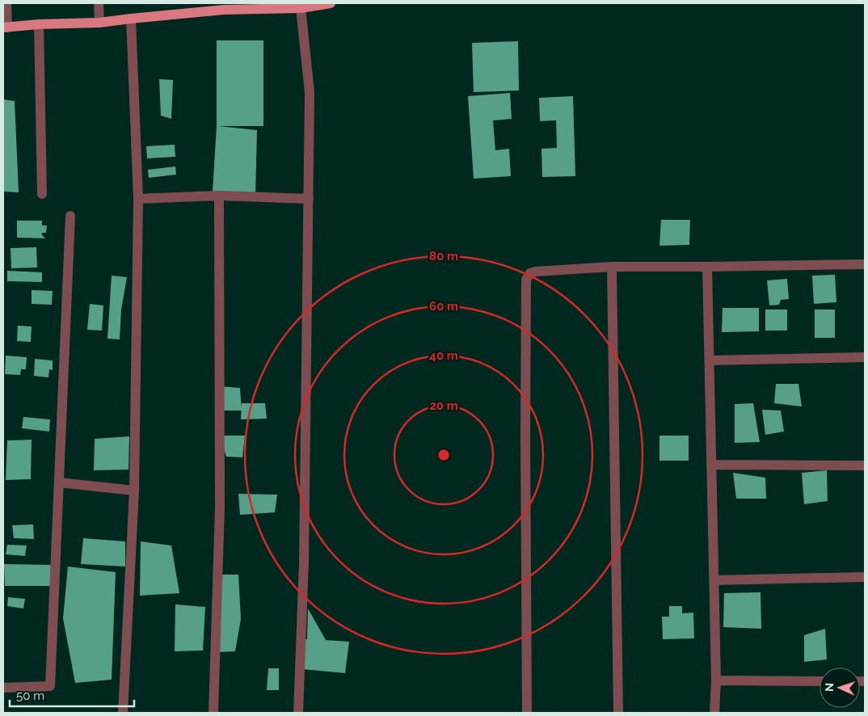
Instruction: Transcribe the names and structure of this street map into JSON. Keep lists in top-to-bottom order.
{
  "scale_bar": "50 m",
  "north": "left",
  "rings": [
    "80 m",
    "60 m",
    "40 m",
    "20 m"
  ]
}
